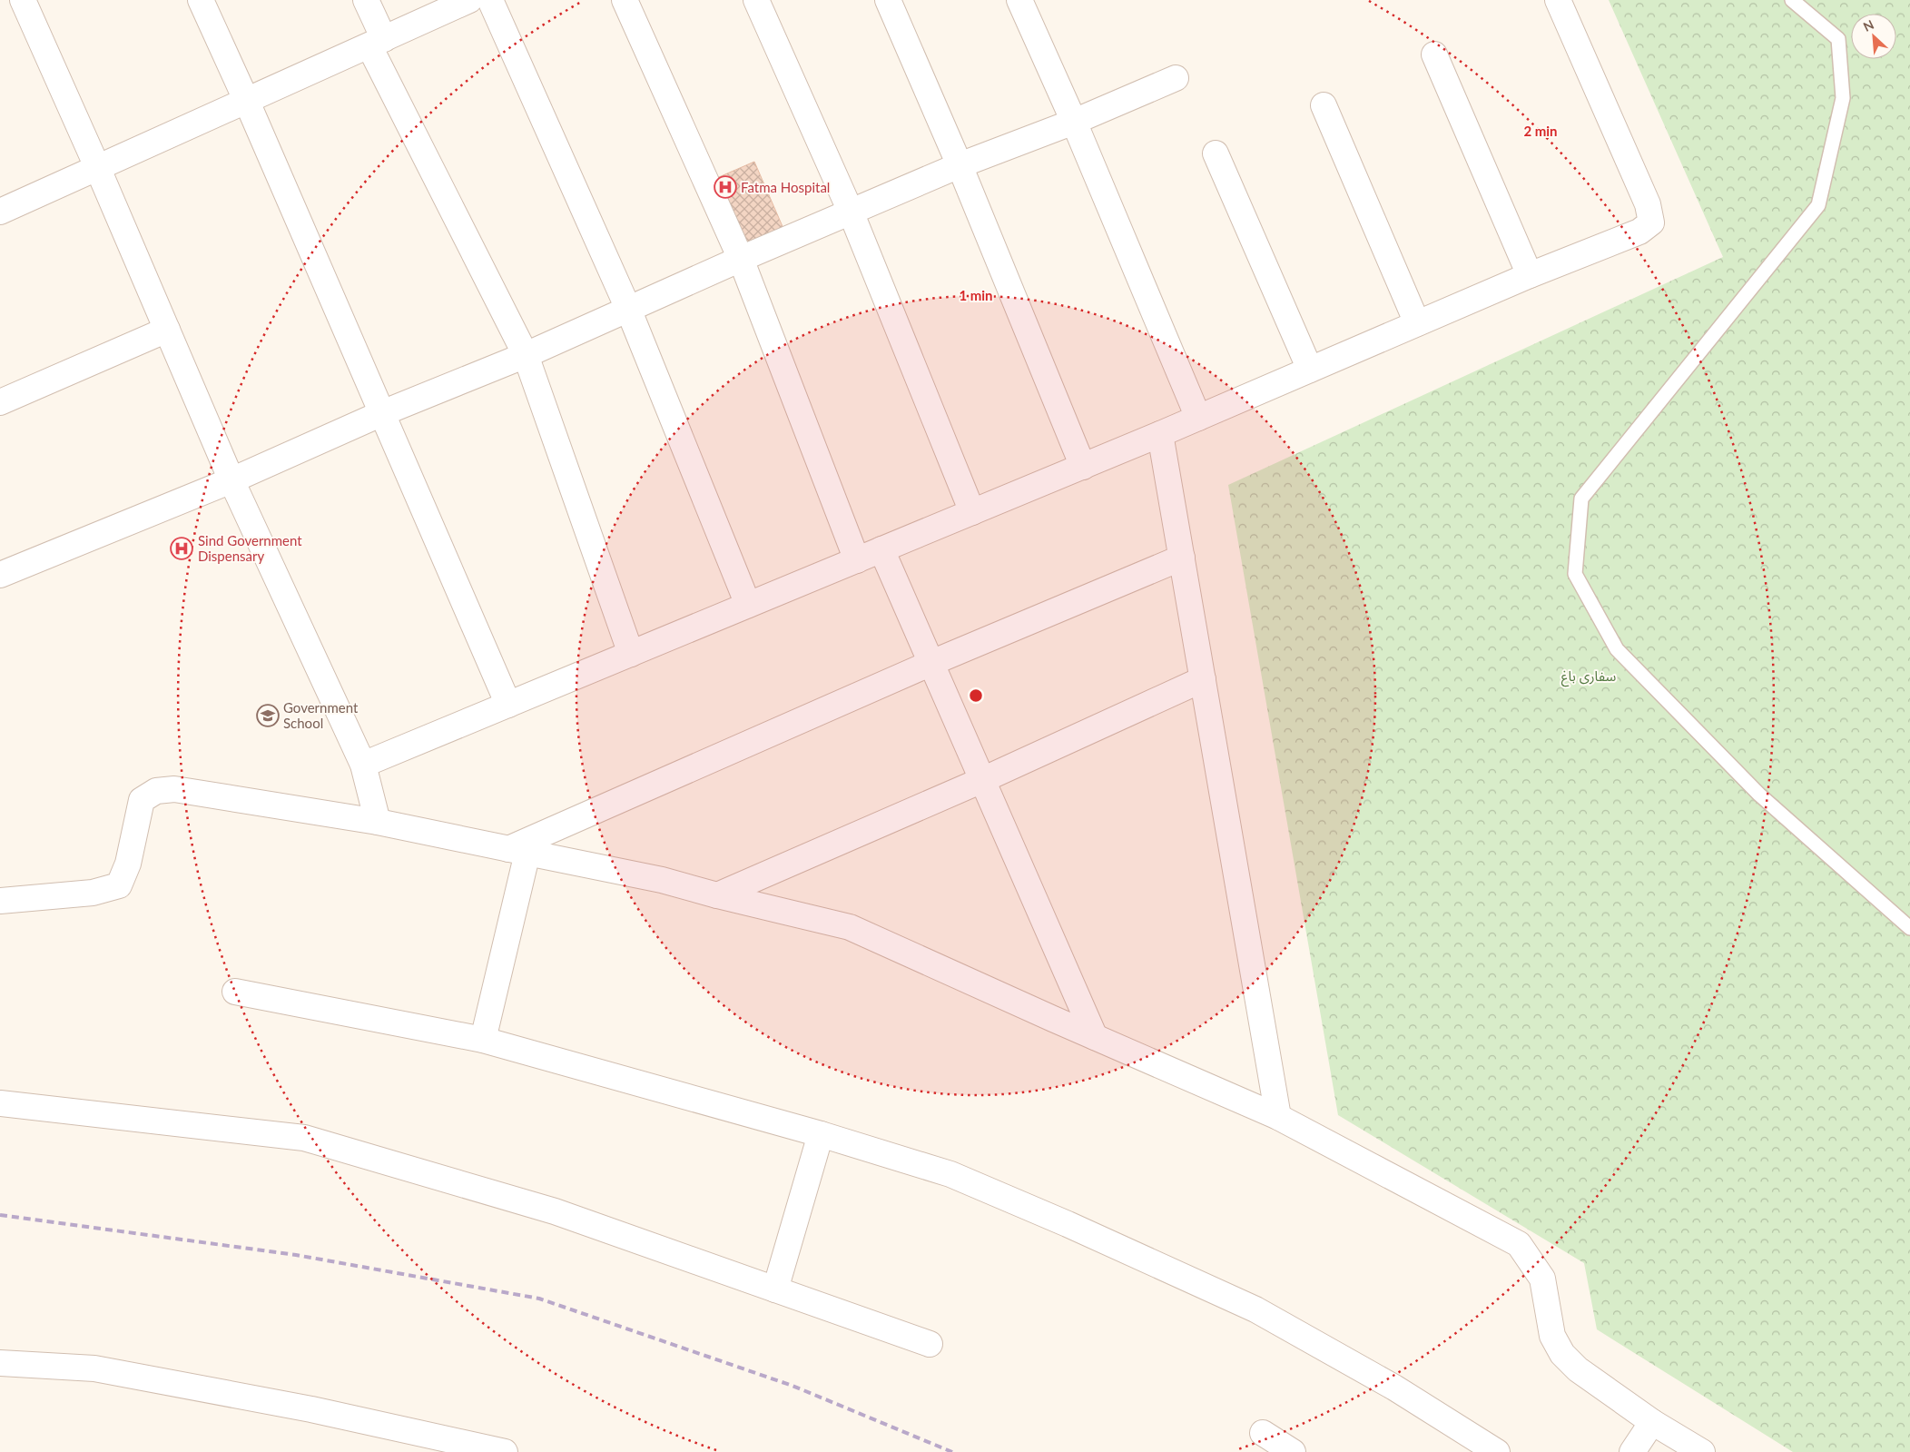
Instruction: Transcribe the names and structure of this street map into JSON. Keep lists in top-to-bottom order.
{
  "parks": ["سفاری باغ"],
  "places": {
    "hospital": ["Fatma Hospital", "Sind Government Dispensary"],
    "school or university": ["Government School"]
  },
  "north": "top left",
  "rings": ["2 min", "1 min"]
}
